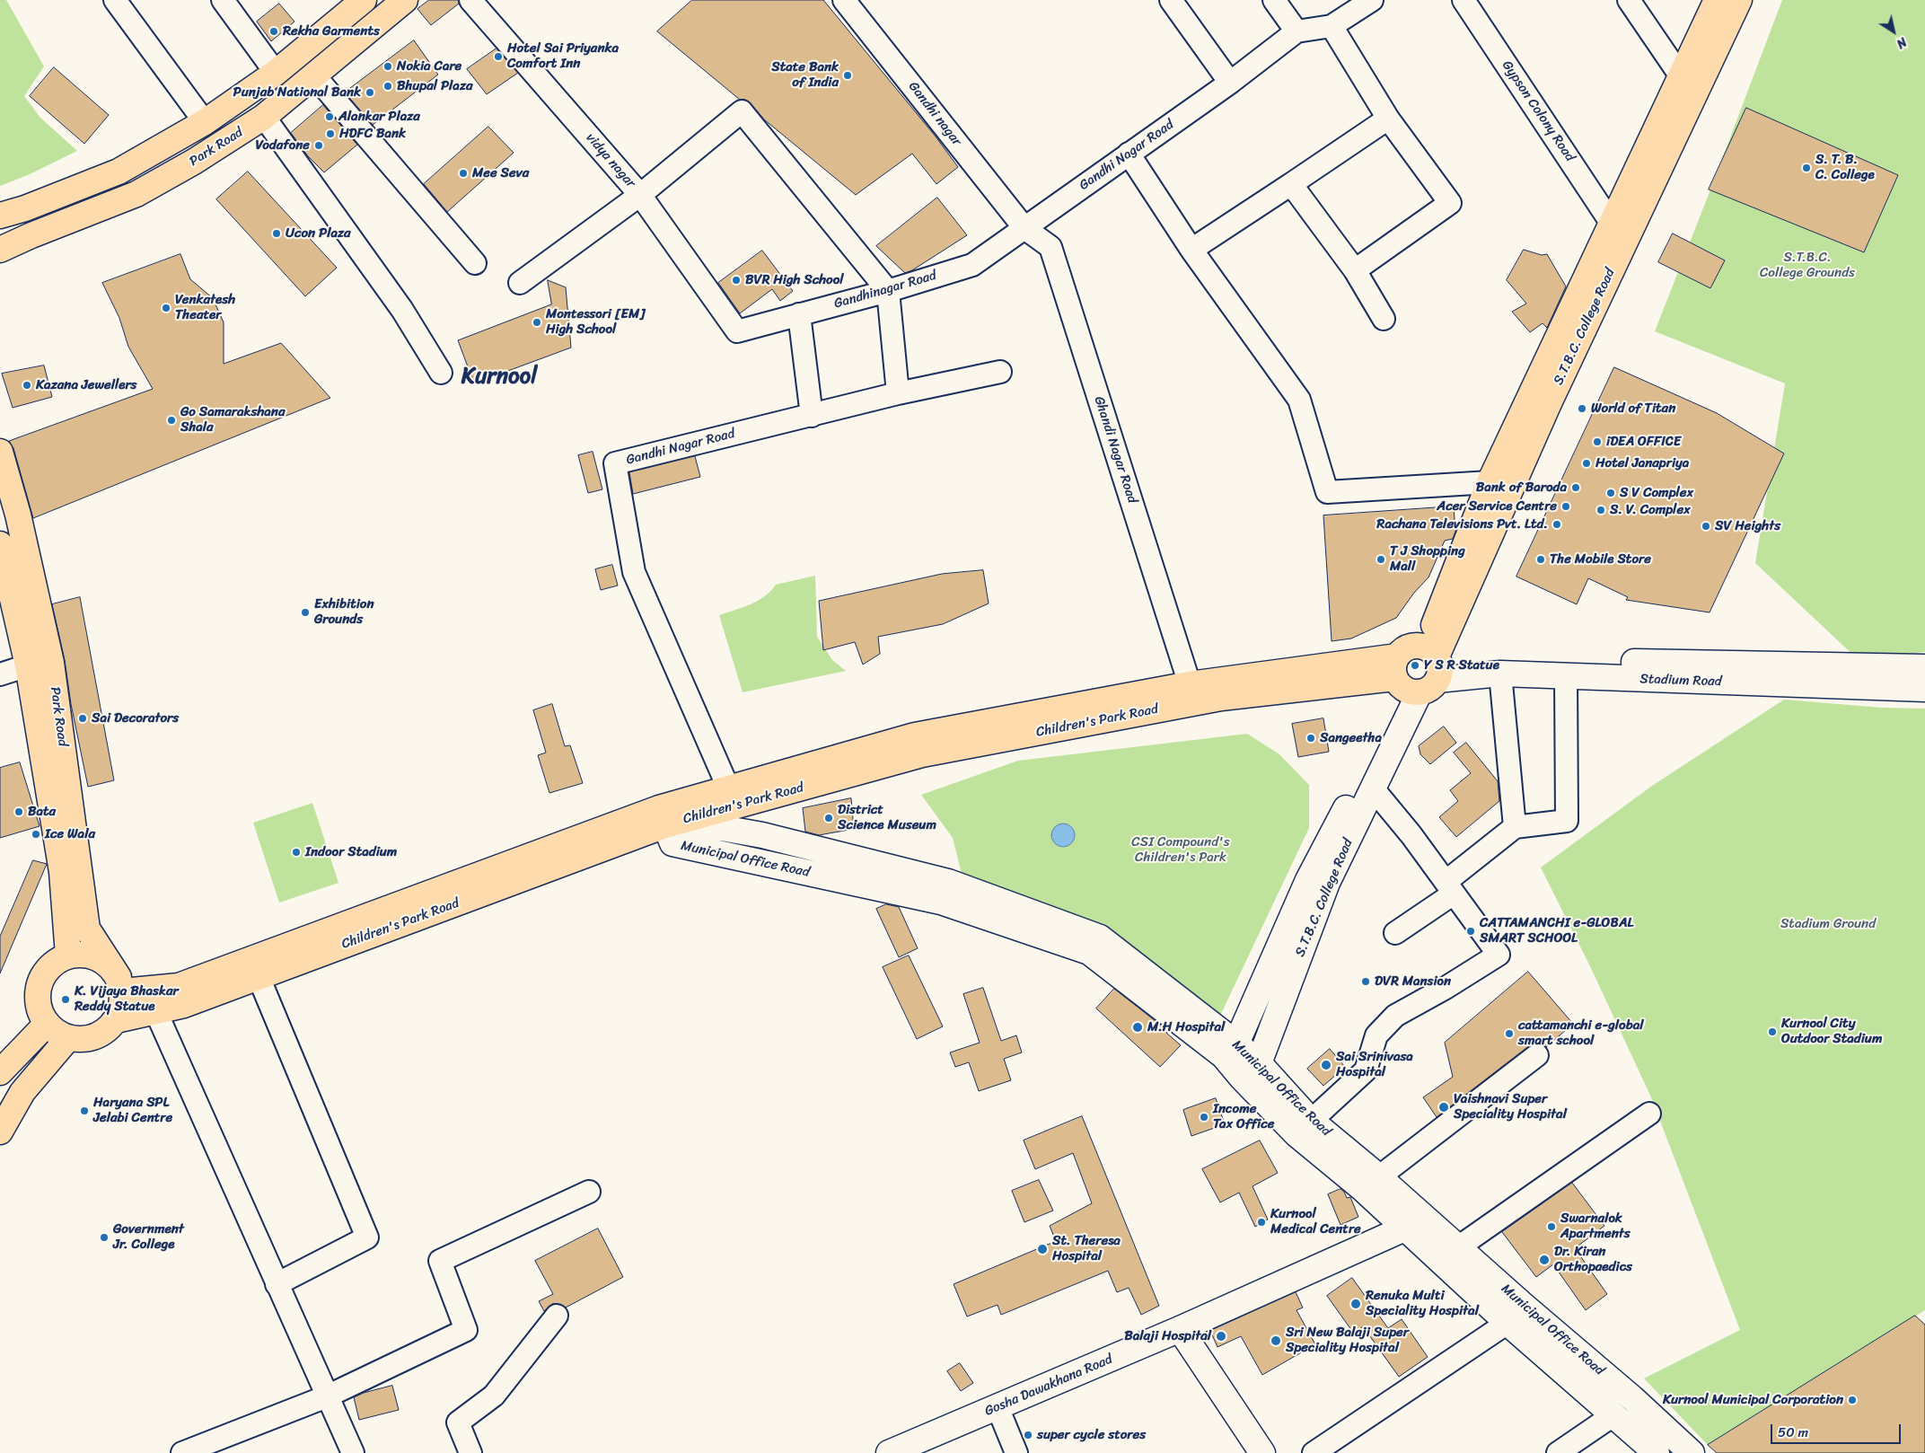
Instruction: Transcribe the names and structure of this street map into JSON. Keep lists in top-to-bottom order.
{
  "streets": {
    "main road": ["Park Road", "S.T.B.C. College Road", "Children's Park Road"],
    "street": [
      "Gypson Colony Road",
      "Gandhi nagar",
      "Gandhi Nagar Road",
      "vidya nagar",
      "Gandhinagar Road",
      "Ghandi Nagar Road",
      "Stadium Road",
      "Municipal Office Road",
      "Gosha Dawakhana Road"
    ]
  },
  "crossings": [
    ["Gypson Colony Road", "S.T.B.C. College Road"],
    ["Gandhi nagar", "Gandhi Nagar Road"],
    ["Gandhi nagar", "Gandhinagar Road"],
    ["Gandhi nagar", "Ghandi Nagar Road"],
    ["Park Road", "Children's Park Road"],
    ["Gandhi Nagar Road", "Gandhinagar Road"],
    ["Gandhi Nagar Road", "Ghandi Nagar Road"],
    ["Gandhi Nagar Road", "Children's Park Road"],
    ["vidya nagar", "Gandhinagar Road"],
    ["Gandhinagar Road", "Ghandi Nagar Road"],
    ["S.T.B.C. College Road", "Stadium Road"],
    ["S.T.B.C. College Road", "Children's Park Road"],
    ["S.T.B.C. College Road", "Municipal Office Road"],
    ["Ghandi Nagar Road", "Children's Park Road"],
    ["Stadium Road", "Children's Park Road"],
    ["Children's Park Road", "Municipal Office Road"],
    ["Municipal Office Road", "Gosha Dawakhana Road"]
  ],
  "districts": ["Kurnool"],
  "parks": ["S.T.B.C. College Grounds", "CSI Compound's Children's Park", "Stadium Ground"],
  "places": [
    "Rekha Garments",
    "Hotel Sai Priyanka Comfort Inn",
    "Nokia Care",
    "State Bank of India",
    "Bhupal Plaza",
    "Punjab National Bank",
    "Alankar Plaza",
    "HDFC Bank",
    "Vodafone",
    "S. T. B. C. College",
    "Mee Seva",
    "Ucon Plaza",
    "BVR High School",
    "Venkatesh Theater",
    "Montessori [EM] High School",
    "Kazana Jewellers",
    "World of Titan",
    "Go Samarakshana Shala",
    "iDEA OFFICE",
    "Hotel Janapriya",
    "Bank of Baroda",
    "S V Complex",
    "Acer Service Centre",
    "S. V. Complex",
    "Rachana Televisions Pvt. Ltd.",
    "SV Heights",
    "T J Shopping Mall",
    "The Mobile Store",
    "Exhibition Grounds",
    "Y S R Statue",
    "Sai Decorators",
    "Sangeetha",
    "Bata",
    "District Science Museum",
    "Ice Wala",
    "Indoor Stadium",
    "CATTAMANCHI e-GLOBAL SMART SCHOOL",
    "DVR Mansion",
    "K. Vijaya Bhaskar Reddy Statue",
    "M.H Hospital",
    "Kurnool City Outdoor Stadium",
    "cattamanchi e-global smart school",
    "Sai Srinivasa Hospital",
    "Vaishnavi Super Speciality Hospital",
    "Haryana SPL Jelabi Centre",
    "Income Tax Office",
    "Kurnool Medical Centre",
    "Swarnalok Apartments",
    "Government Jr. College",
    "St. Theresa Hospital",
    "Dr. Kiran Orthopaedics",
    "Renuka Multi Speciality Hospital",
    "Balaji Hospital",
    "Sri New Balaji Super Speciality Hospital",
    "Kurnool Municipal Corporation",
    "super cycle stores"
  ],
  "scale_bar": "50 m",
  "north": "bottom right"
}
